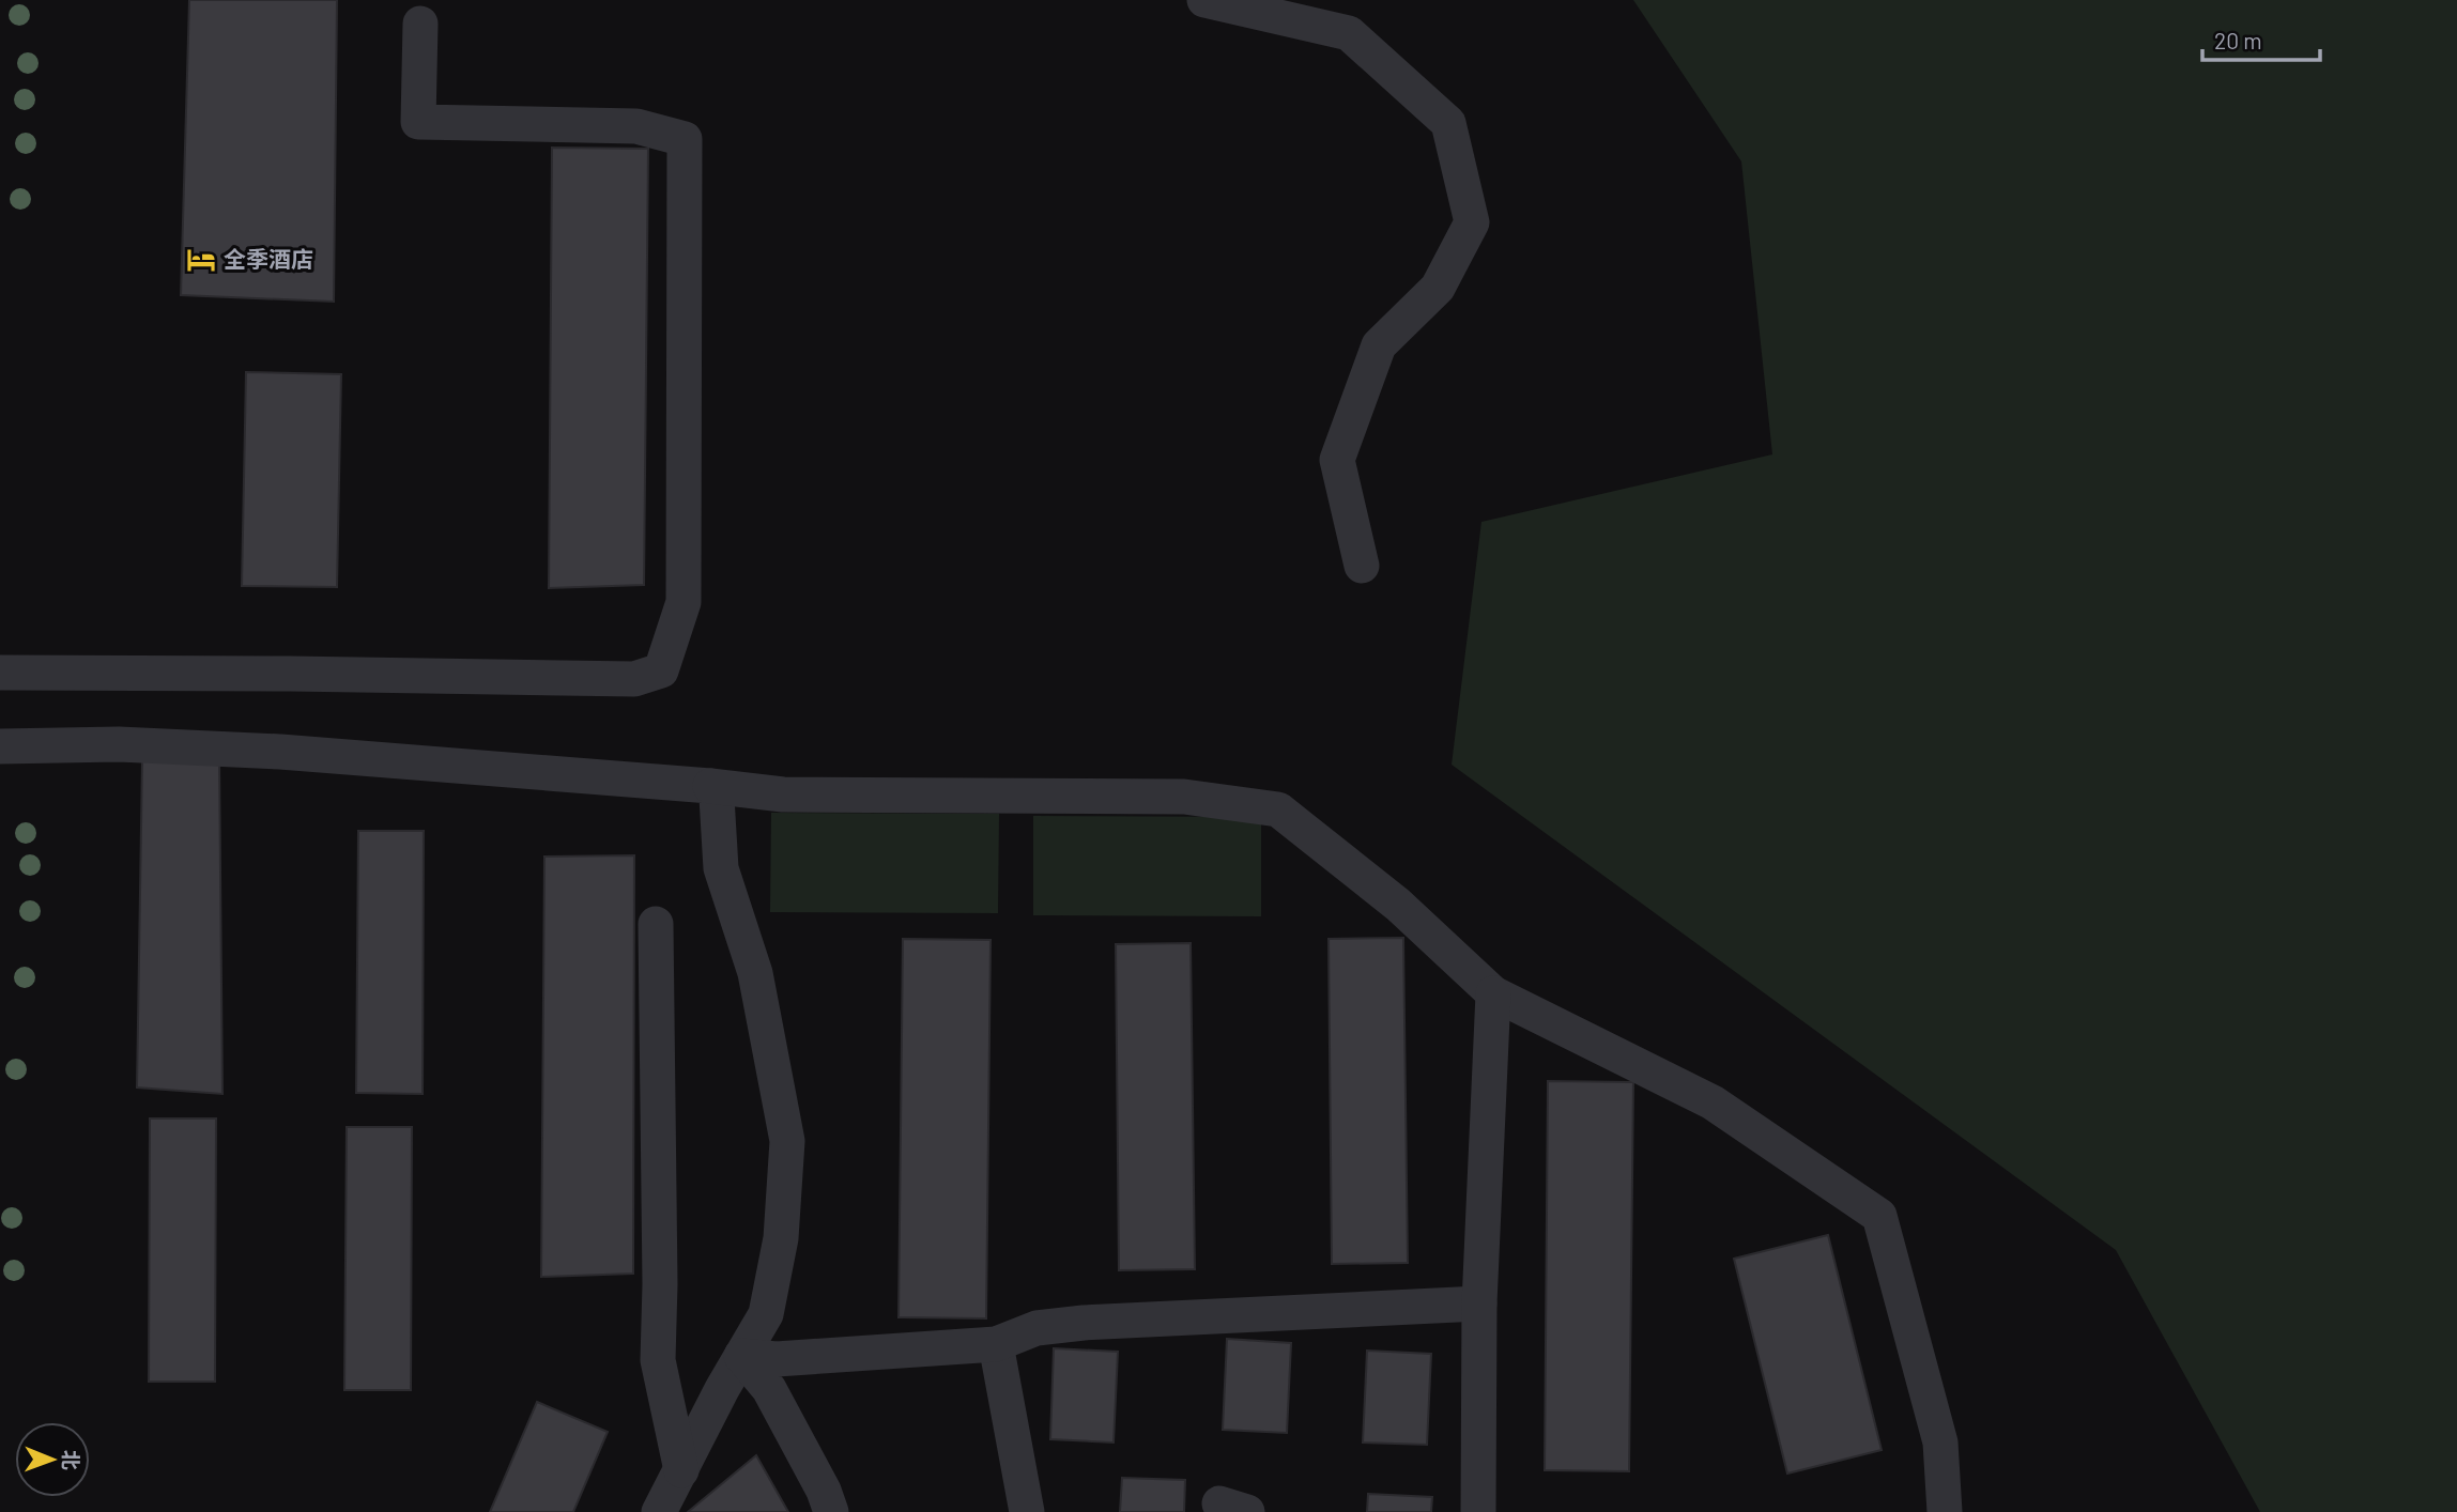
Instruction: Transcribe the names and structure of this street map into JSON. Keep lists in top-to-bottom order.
{
  "places": {
    "hotel": ["全季酒店"]
  },
  "scale_bar": "20 m",
  "north": "right"
}
